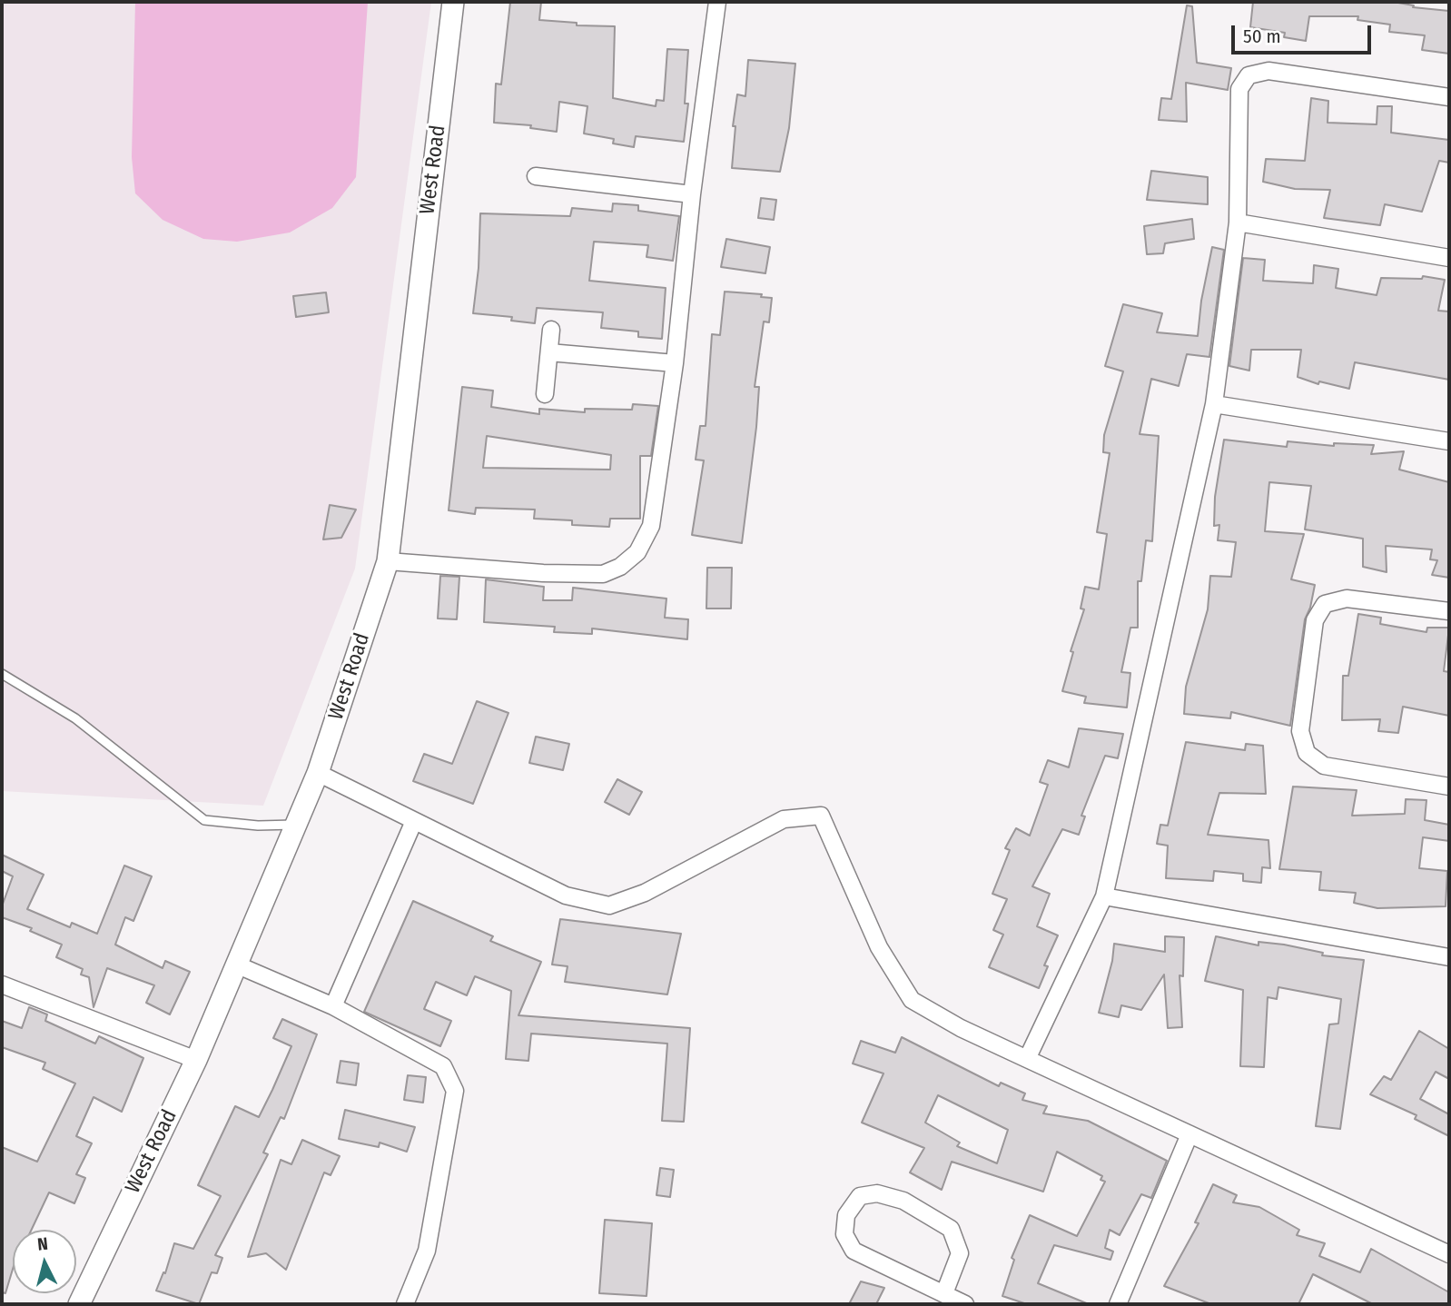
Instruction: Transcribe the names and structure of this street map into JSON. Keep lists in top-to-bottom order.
{
  "streets": {
    "street": ["West Road"]
  },
  "scale_bar": "50 m",
  "north": "top"
}
